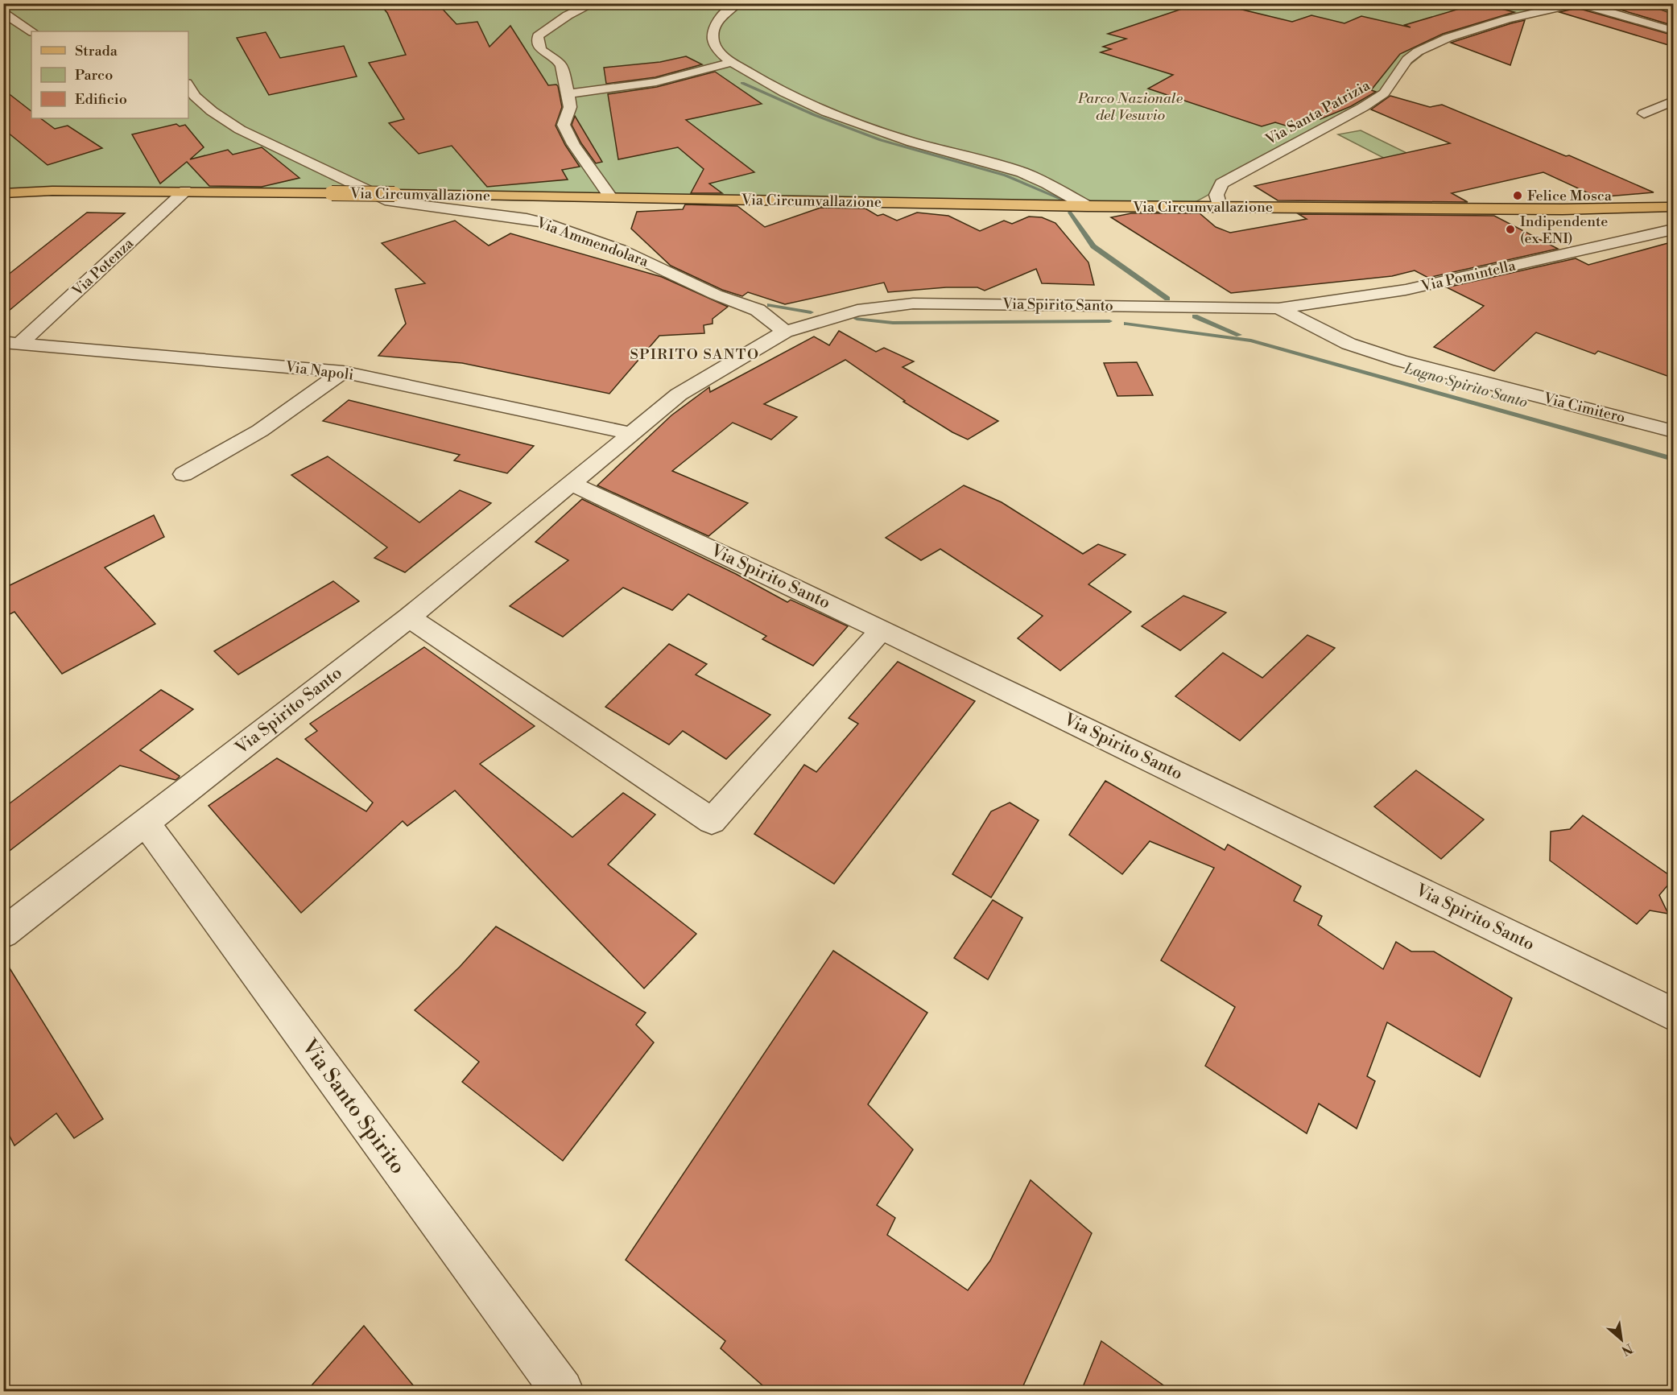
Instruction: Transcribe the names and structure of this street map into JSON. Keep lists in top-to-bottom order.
{
  "streets": {
    "main road": ["Via Circumvallazione"],
    "street": [
      "Via Santa Patrizia",
      "Via Ammendolara",
      "Via Potenza",
      "Via Pomintella",
      "Via Spirito Santo",
      "Via Napoli",
      "Via Cimitero",
      "Via Santo Spirito"
    ]
  },
  "crossings": [
    ["Via Santa Patrizia", "Via Circumvallazione"],
    ["Via Circumvallazione", "Via Potenza"],
    ["Via Circumvallazione", "Via Pomintella"],
    ["Via Ammendolara", "Via Spirito Santo"],
    ["Via Potenza", "Via Napoli"],
    ["Via Pomintella", "Via Spirito Santo"],
    ["Via Pomintella", "Via Cimitero"],
    ["Via Spirito Santo", "Via Napoli"],
    ["Via Spirito Santo", "Via Cimitero"],
    ["Via Spirito Santo", "Via Santo Spirito"]
  ],
  "districts": ["SPIRITO SANTO"],
  "water": ["Lagno Spirito Santo"],
  "parks": ["Parco Nazionale del Vesuvio"],
  "places": ["Felice Mosca", "Indipendente (ex ENI)"],
  "legend": ["Strada", "Parco", "Edificio"],
  "north": "bottom right"
}
